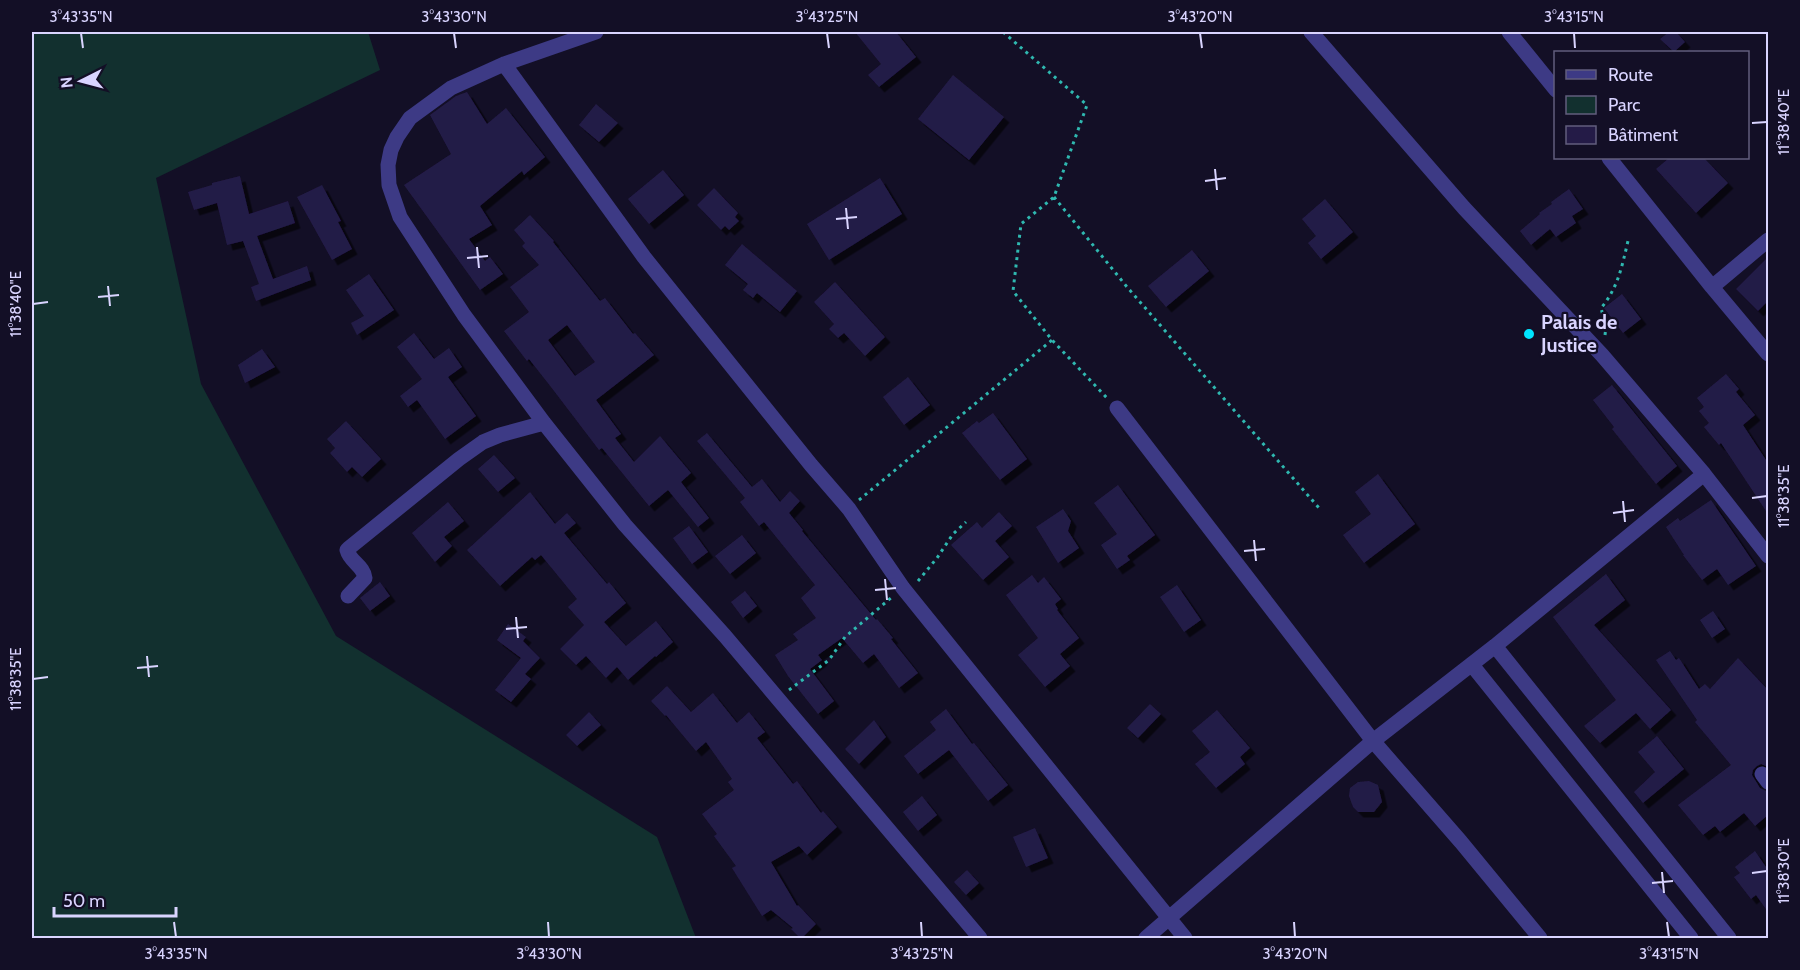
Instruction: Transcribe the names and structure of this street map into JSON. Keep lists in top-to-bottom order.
{
  "places": ["Palais de Justice"],
  "legend": ["Route", "Parc", "Bâtiment"],
  "scale_bar": "50 m",
  "north": "left",
  "coordinates": [
    "3°43'35\"N",
    "3°43'30\"N",
    "3°43'25\"N",
    "3°43'20\"N",
    "3°43'15\"N",
    "11°38'40\"E",
    "11°38'35\"E",
    "11°38'30\"E"
  ]
}
